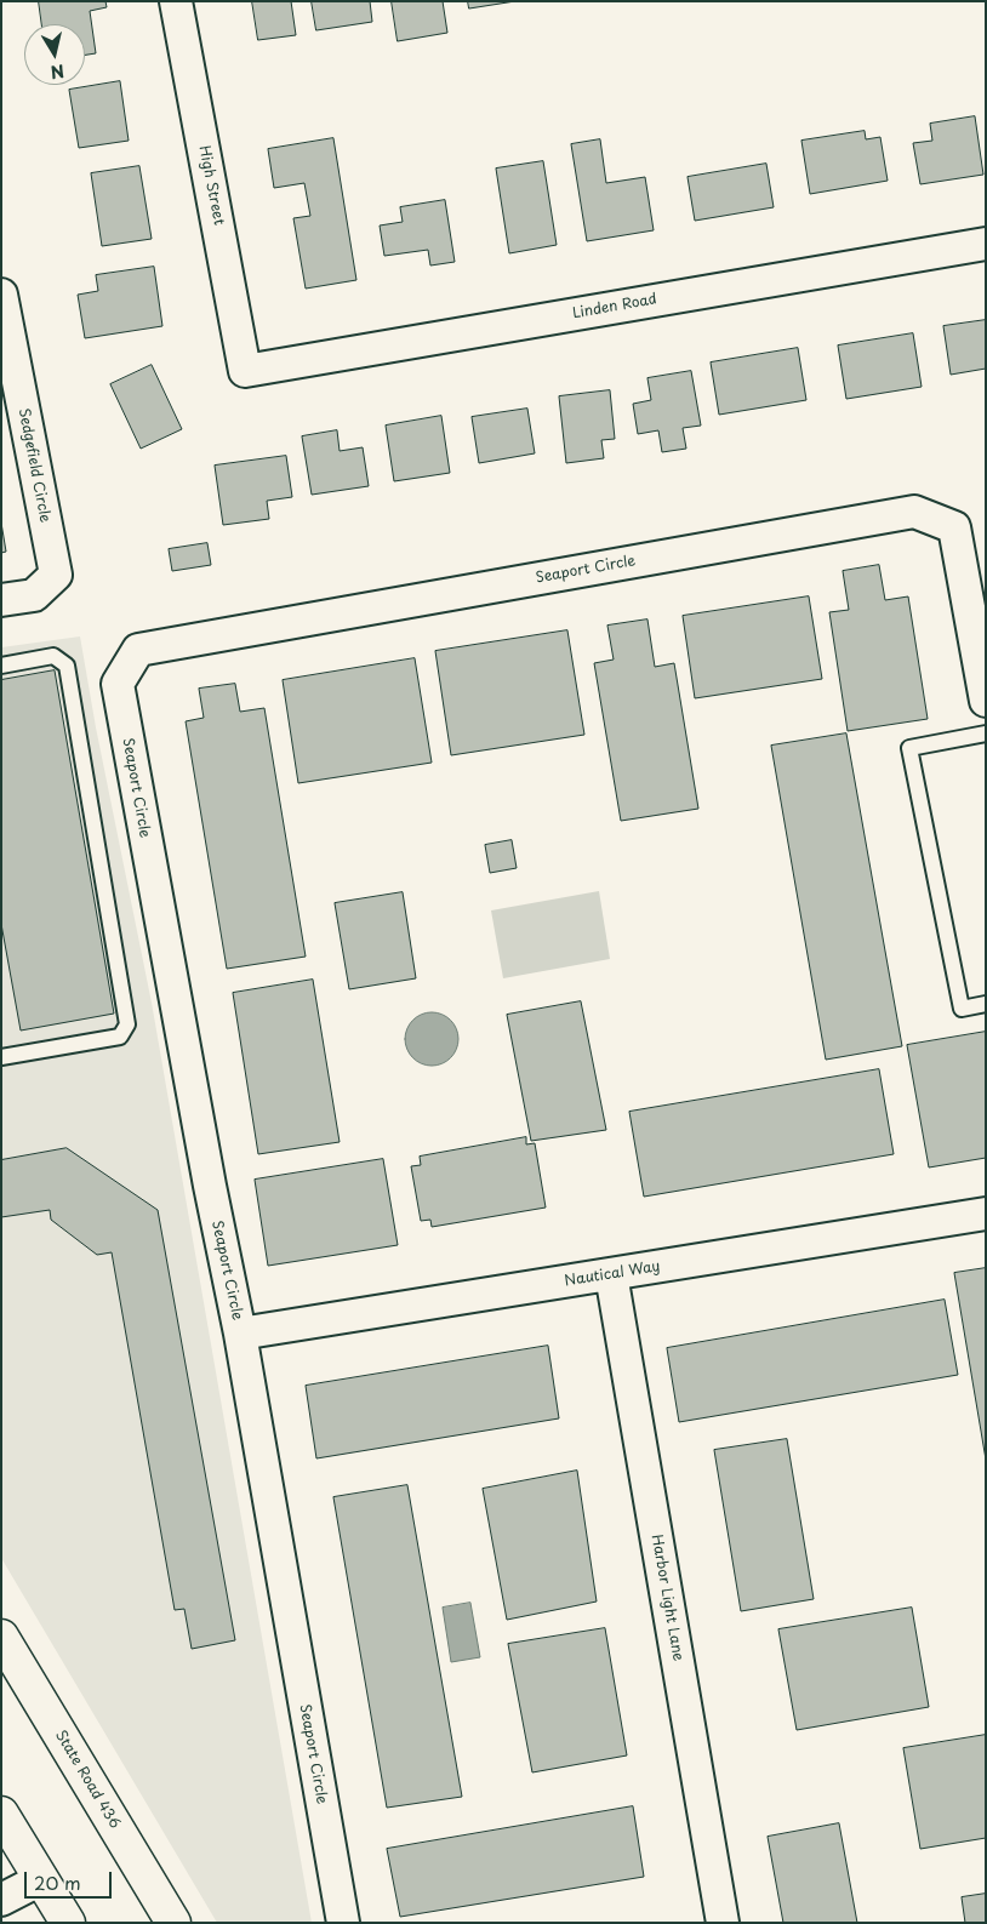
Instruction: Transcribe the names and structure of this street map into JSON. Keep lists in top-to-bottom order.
{
  "streets": {
    "main road": ["State Road 436"],
    "street": [
      "High Street",
      "Linden Road",
      "Sedgefield Circle",
      "Seaport Circle",
      "Nautical Way",
      "Harbor Light Lane"
    ]
  },
  "crossings": [
    ["High Street", "Linden Road"],
    ["Seaport Circle", "Nautical Way"],
    ["Nautical Way", "Harbor Light Lane"]
  ],
  "scale_bar": "20 m",
  "north": "bottom"
}
